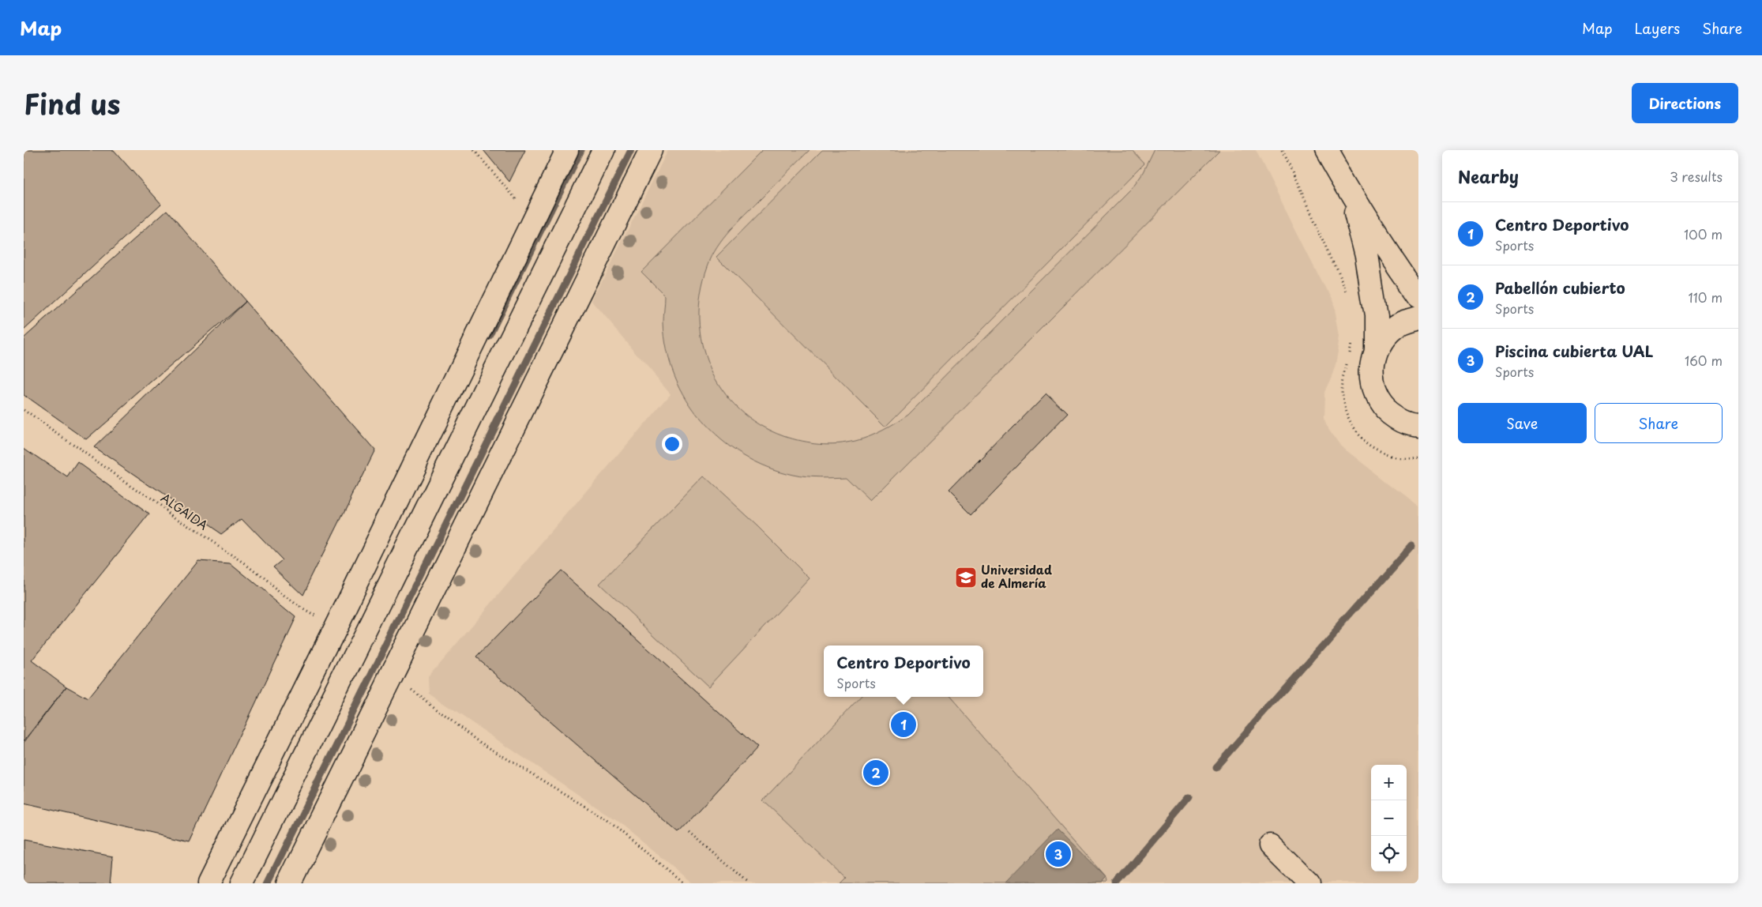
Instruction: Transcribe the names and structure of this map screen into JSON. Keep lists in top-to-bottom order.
{
  "streets": {
    "path": ["ALGAIDA"]
  },
  "places": {
    "school or university": ["Universidad de Almería"]
  },
  "page": {
    "header": "Map",
    "nav": ["Map", "Layers", "Share"],
    "title": "Find us",
    "buttons": [
      "Directions",
      ["Save", "Share"]
    ],
    "heading": ["Nearby", "3 results"],
    "list": [
      {
        "mark": "1",
        "name": "Centro Deportivo",
        "note": "Sports",
        "value": "100 m"
      },
      {
        "mark": "2",
        "name": "Pabellón cubierto",
        "note": "Sports",
        "value": "110 m"
      },
      {
        "mark": "3",
        "name": "Piscina cubierta UAL",
        "note": "Sports",
        "value": "160 m"
      }
    ],
    "popup": ["Centro Deportivo", "Sports"],
    "pins": ["1", "2", "3"],
    "map_buttons": ["+", "−"]
  }
}
